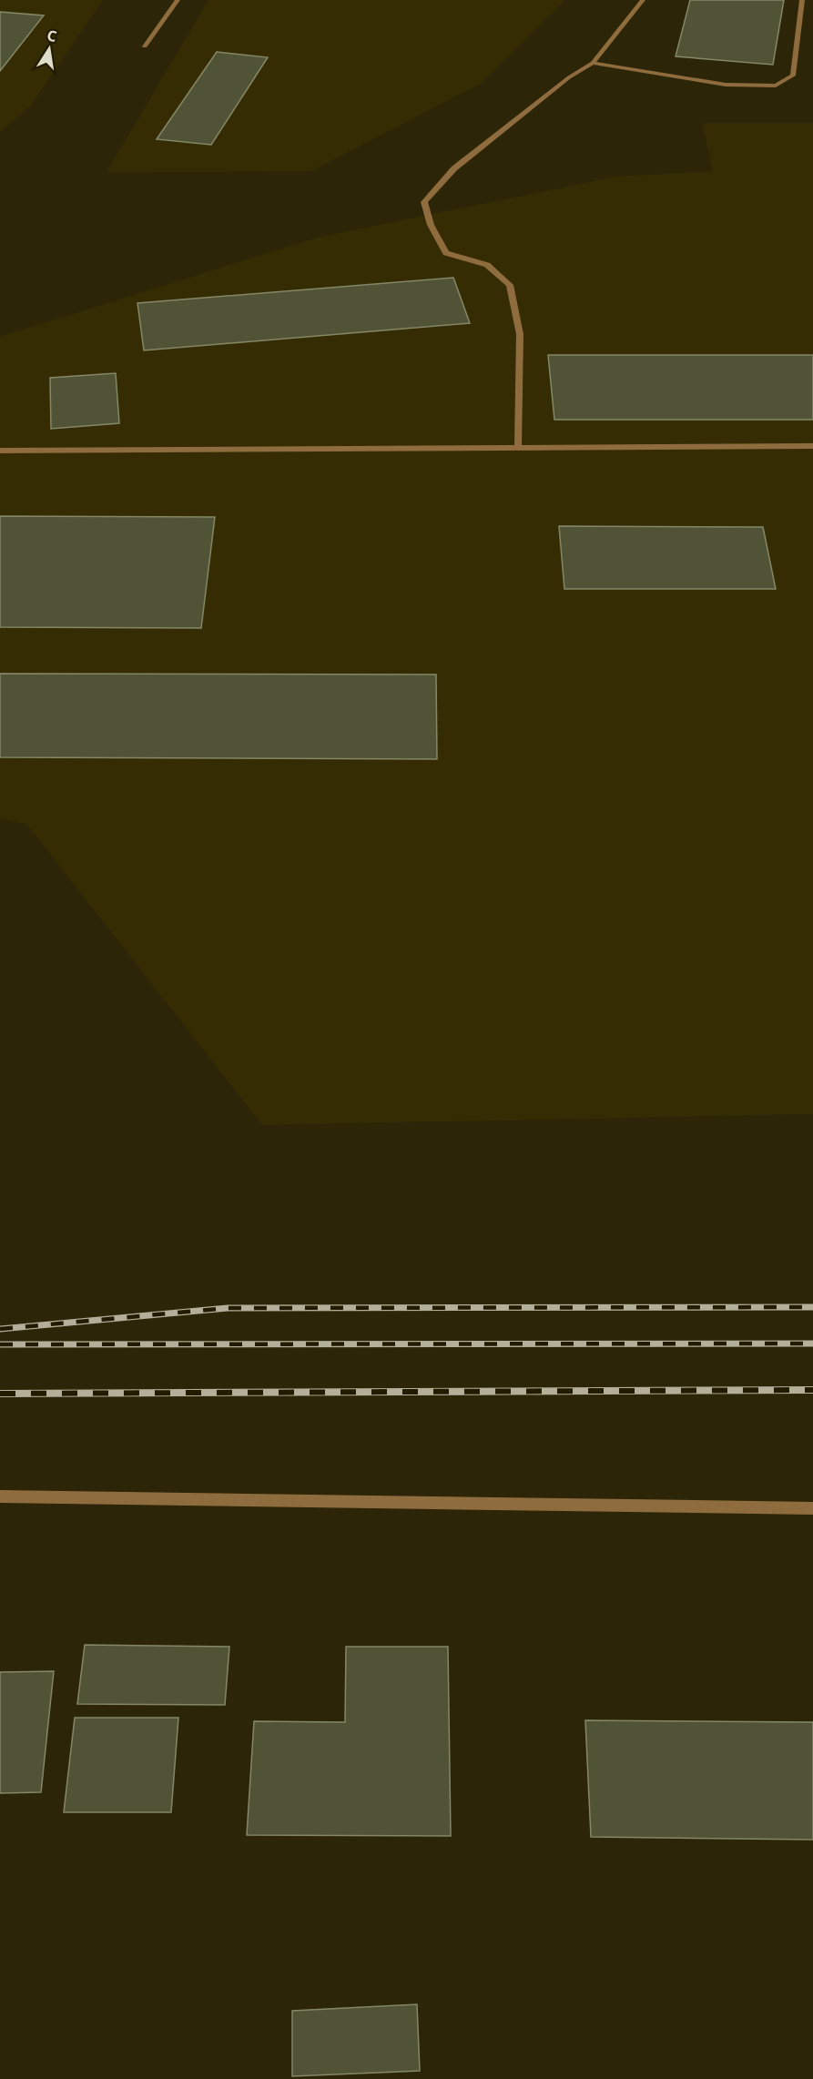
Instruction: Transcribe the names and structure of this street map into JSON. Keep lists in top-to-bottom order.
{
  "north": "top"
}
